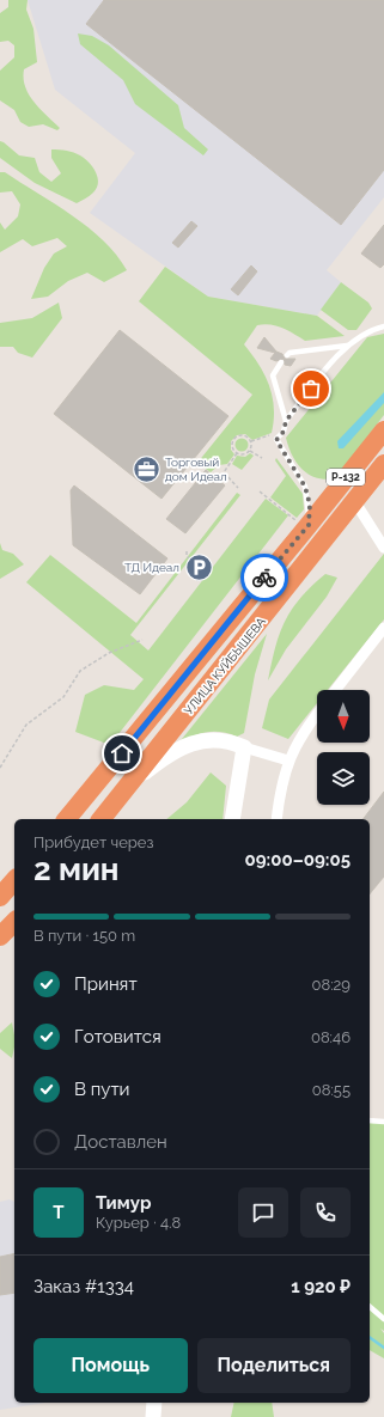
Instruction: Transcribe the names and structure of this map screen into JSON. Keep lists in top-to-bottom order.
{
  "streets": {
    "highway": ["Р-132", "УЛИЦА КУЙБЫШЕВА"]
  },
  "places": {
    "office": ["Торговый дом Идеал"],
    "parking": ["ТД Идеал"]
  },
  "north": "bottom",
  "page": {
    "heading": ["2 мин", "Прибудет через", "09:00–09:05"],
    "panel": [
      "Тимур",
      "Курьер · 4.8",
      "Заказ #1334",
      "1 920 ₽"
    ],
    "bar": "В пути · 150 m",
    "list": [
      ["Принят", "08:29"],
      ["Готовится", "08:46"],
      ["В пути", "08:55"],
      "Доставлен"
    ],
    "round": "Т",
    "buttons": ["Помощь", "Поделиться"]
  }
}
